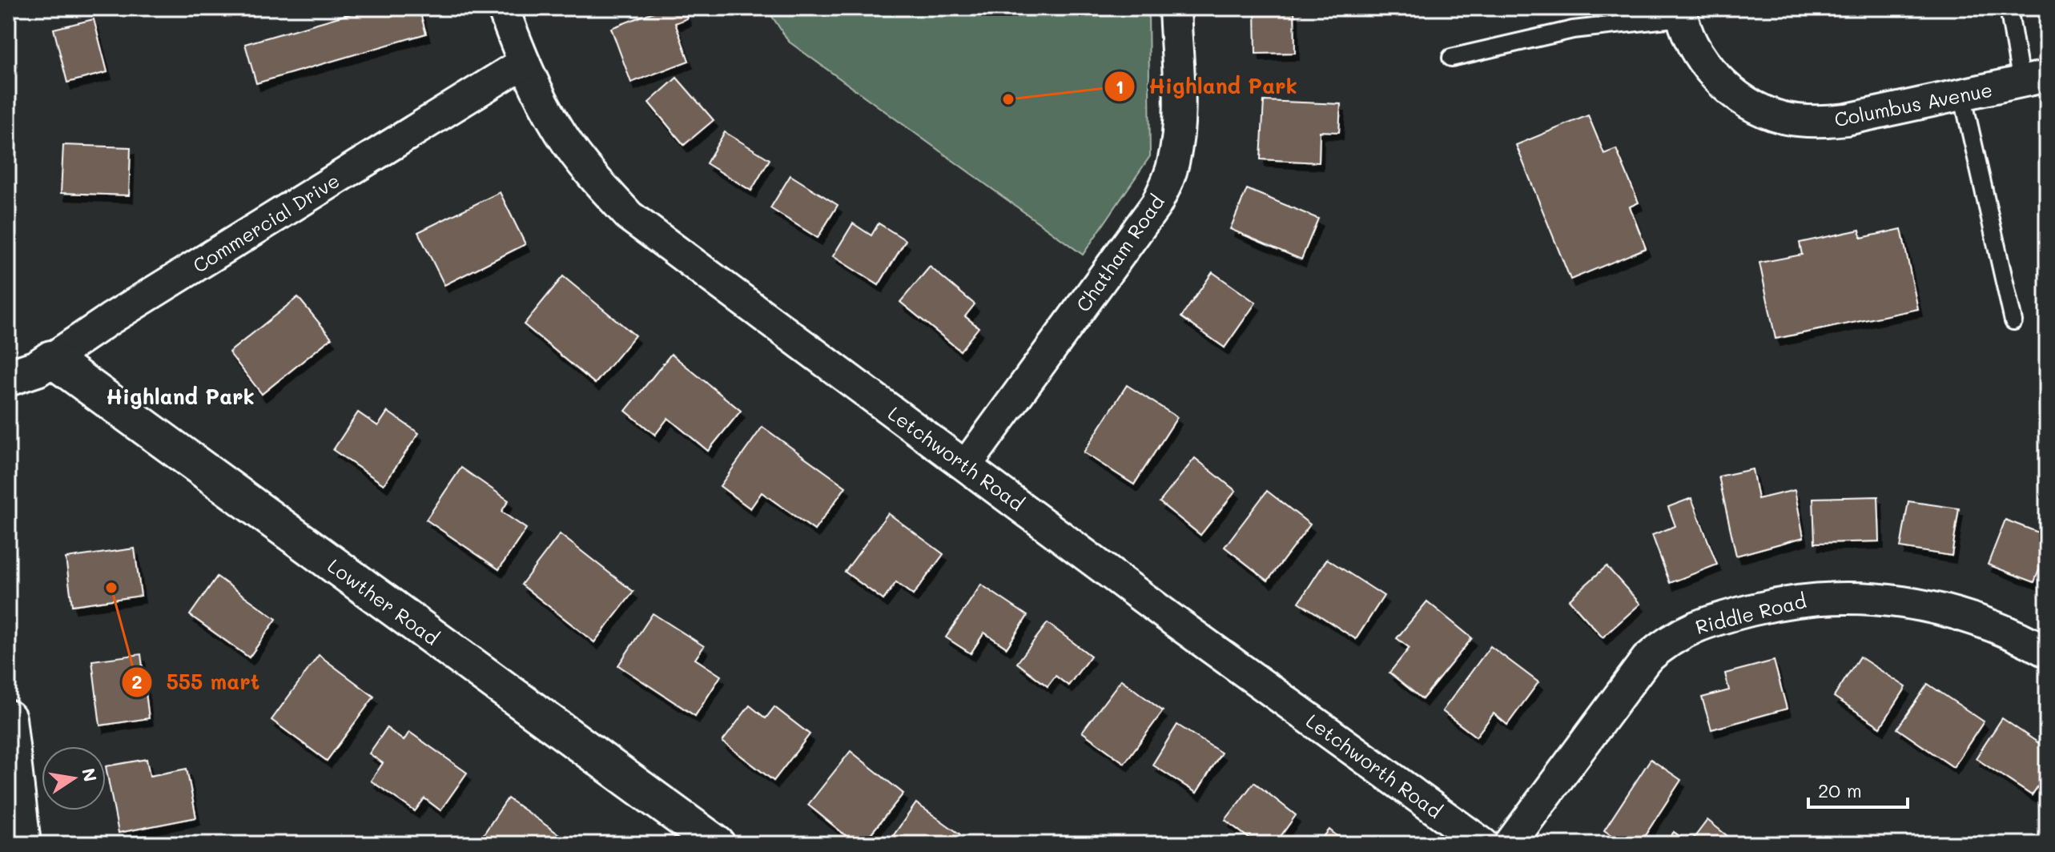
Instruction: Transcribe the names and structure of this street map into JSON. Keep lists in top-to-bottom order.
{
  "streets": {
    "main road": ["Commercial Drive", "Lowther Road"],
    "street": [
      "Columbus Avenue",
      "Chatham Road",
      "Letchworth Road",
      "Riddle Road"
    ]
  },
  "crossings": [
    ["Commercial Drive", "Letchworth Road"],
    ["Commercial Drive", "Lowther Road"],
    ["Chatham Road", "Letchworth Road"]
  ],
  "districts": ["Highland Park"],
  "places": ["Highland Park", "555 mart"],
  "scale_bar": "20 m",
  "north": "right"
}
